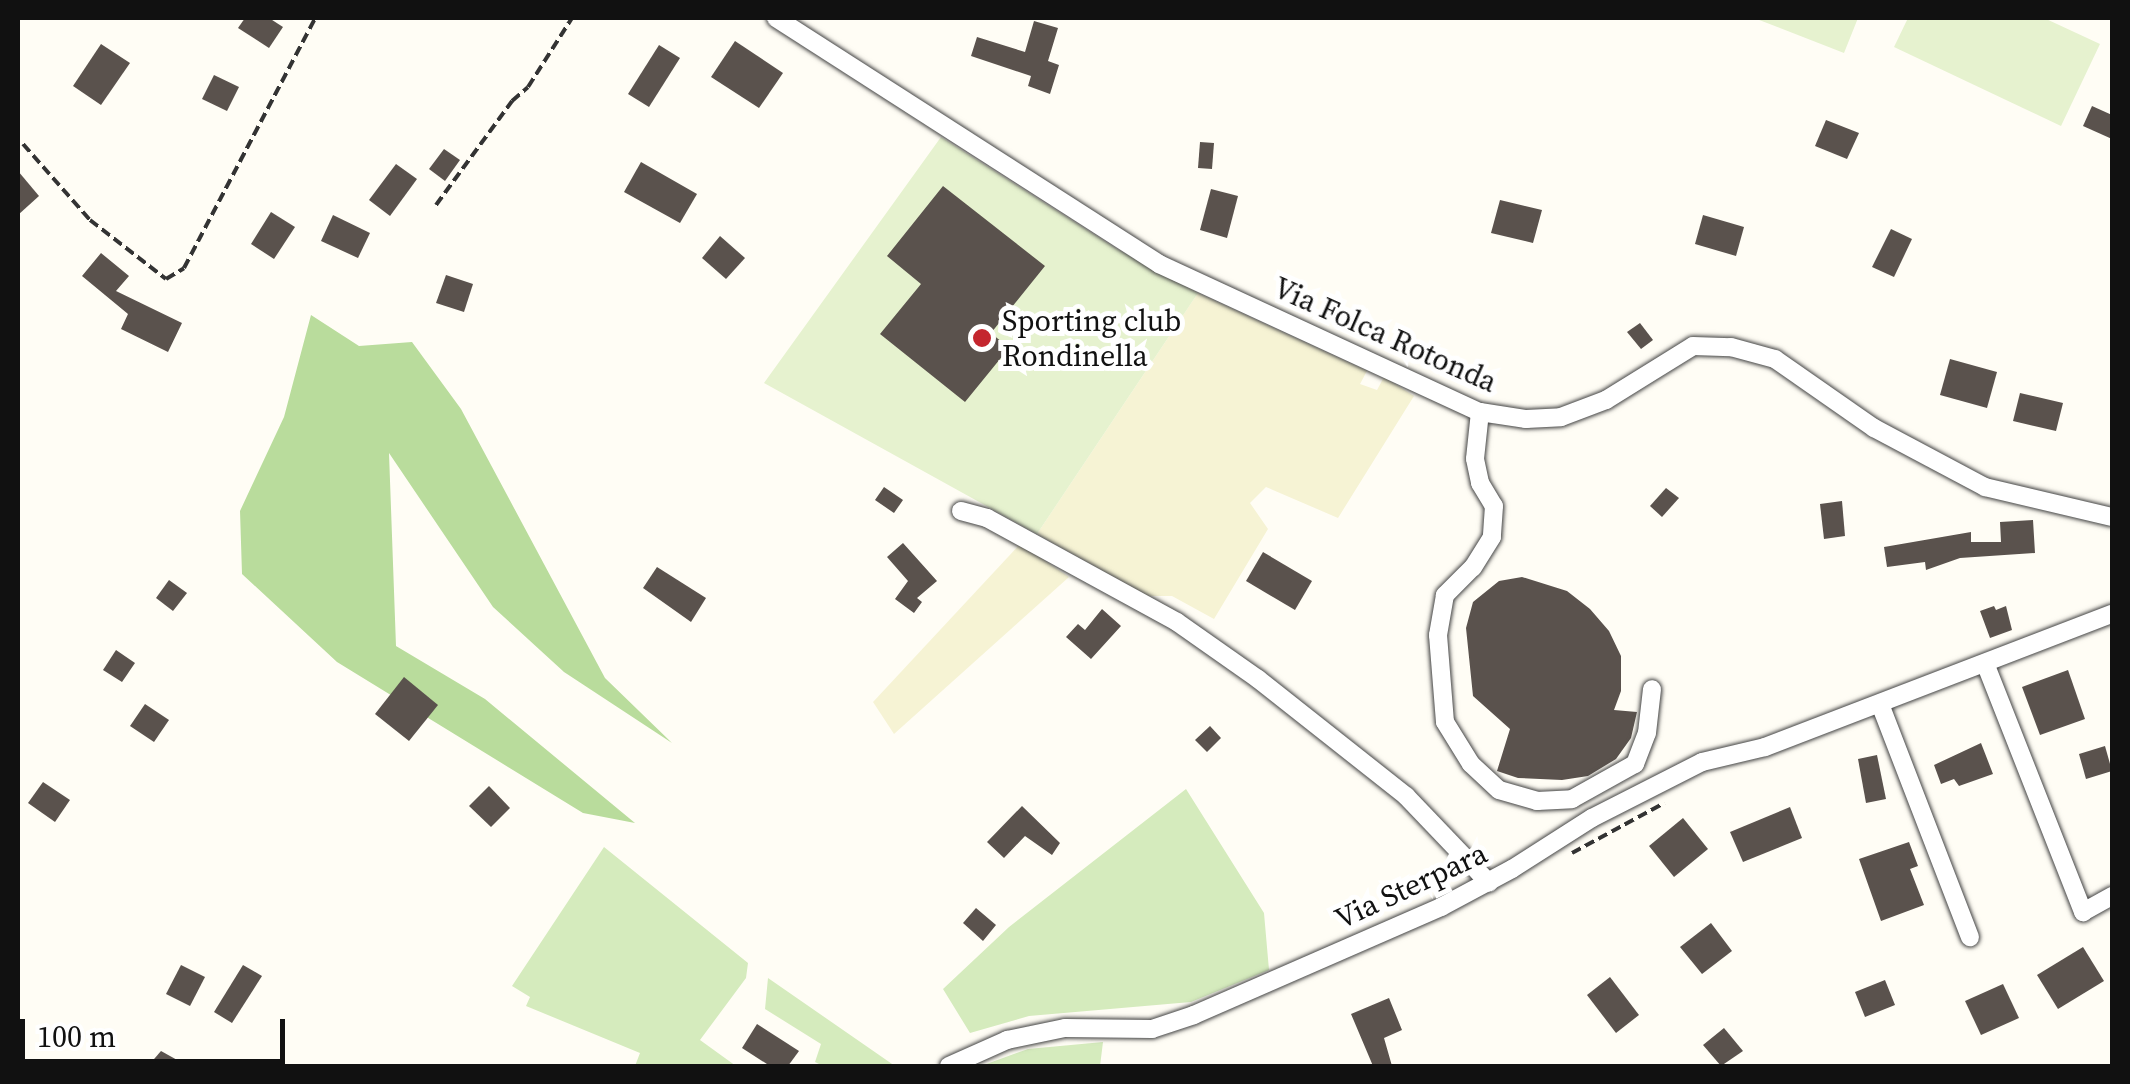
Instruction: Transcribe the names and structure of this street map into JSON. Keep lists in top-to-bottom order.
{
  "streets": {
    "street": ["Via Folca Rotonda", "Via Sterpara"]
  },
  "places": ["Sporting club Rondinella"],
  "scale_bar": "100 m"
}
